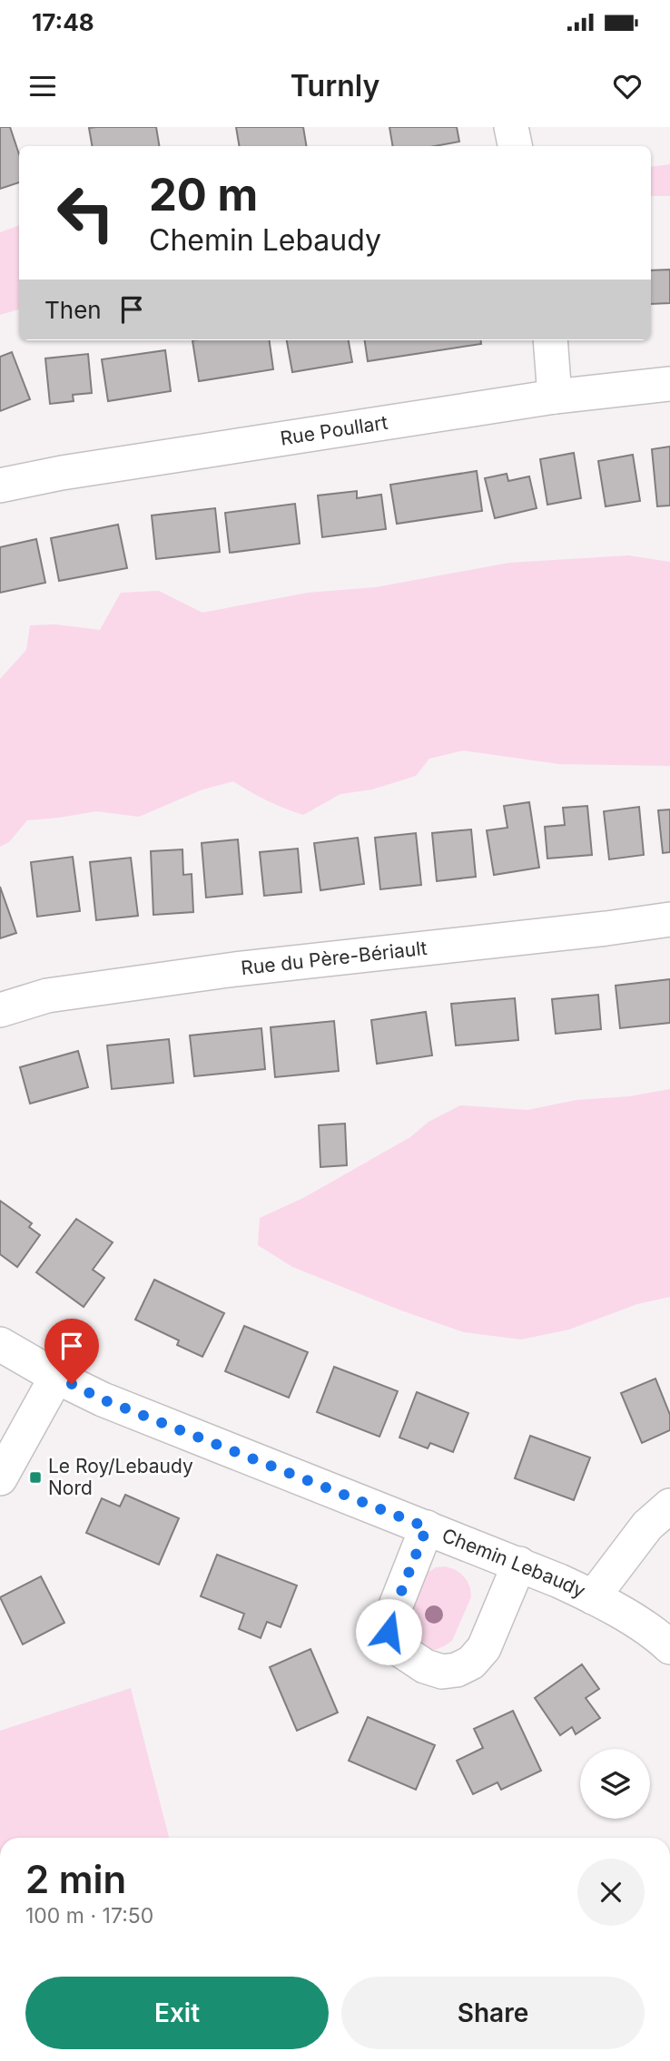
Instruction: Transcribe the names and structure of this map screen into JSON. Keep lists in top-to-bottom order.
{
  "streets": {
    "street": ["Rue Poullart", "Rue du Père-Bériault", "Chemin Lebaudy"]
  },
  "places": {
    "transit": ["Le Roy/Lebaudy Nord"]
  },
  "page": {
    "status": "17:48",
    "header": "Turnly",
    "turn": ["20 m", "Chemin Lebaudy"],
    "then": "Then",
    "heading": ["2 min", "100 m · 17:50"],
    "buttons": ["Exit", "Share"]
  }
}
